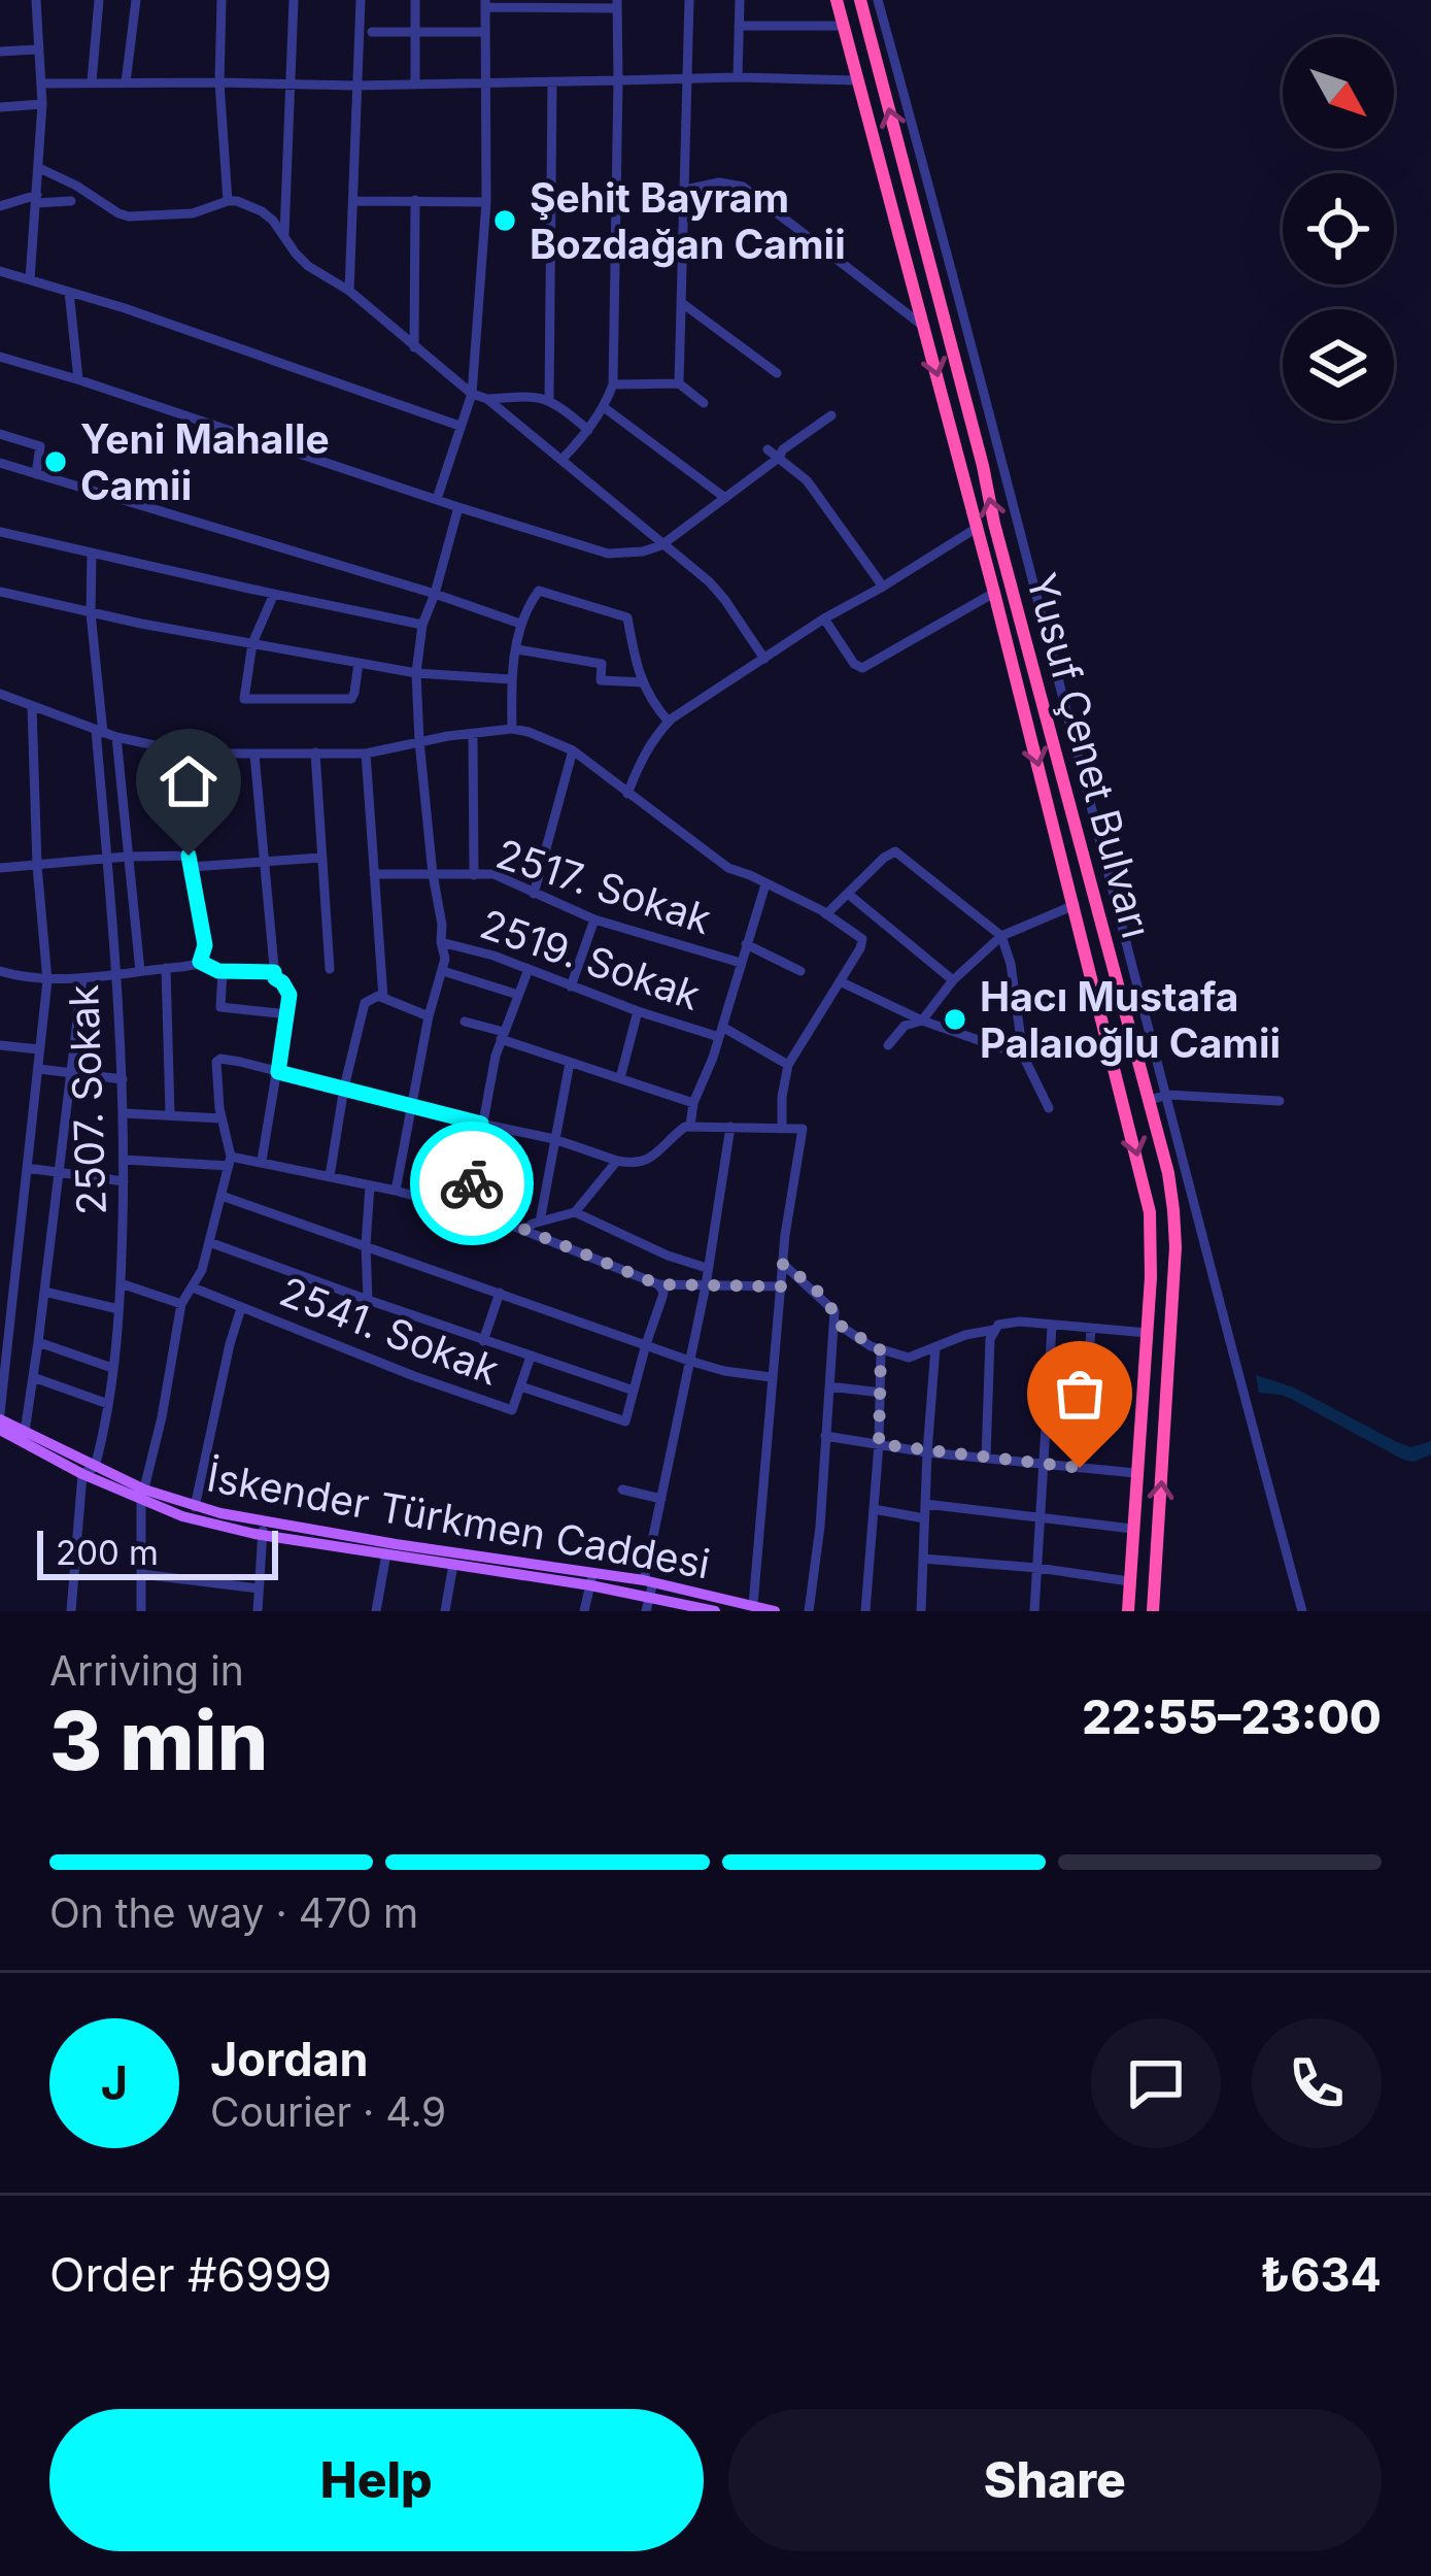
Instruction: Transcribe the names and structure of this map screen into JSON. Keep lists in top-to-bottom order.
{
  "streets": {
    "highway": ["Yusuf Çenet Bulvarı"],
    "main road": ["İskender Türkmen Caddesi"],
    "street": [
      "2517. Sokak",
      "2519. Sokak",
      "2507. Sokak",
      "2541. Sokak"
    ]
  },
  "crossings": [
    ["2507. Sokak", "İskender Türkmen Caddesi"]
  ],
  "places": ["Şehit Bayram Bozdağan Camii", "Yeni Mahalle Camii", "Hacı Mustafa Palaıoğlu Camii"],
  "scale_bar": "200 m",
  "north": "bottom right",
  "page": {
    "scale": "200 m",
    "heading": ["3 min", "Arriving in", "22:55–23:00"],
    "panel": [
      "Jordan",
      "Courier · 4.9",
      "Order #6999",
      "₺634"
    ],
    "bar": "On the way · 470 m",
    "round": "J",
    "buttons": ["Help", "Share"]
  }
}
